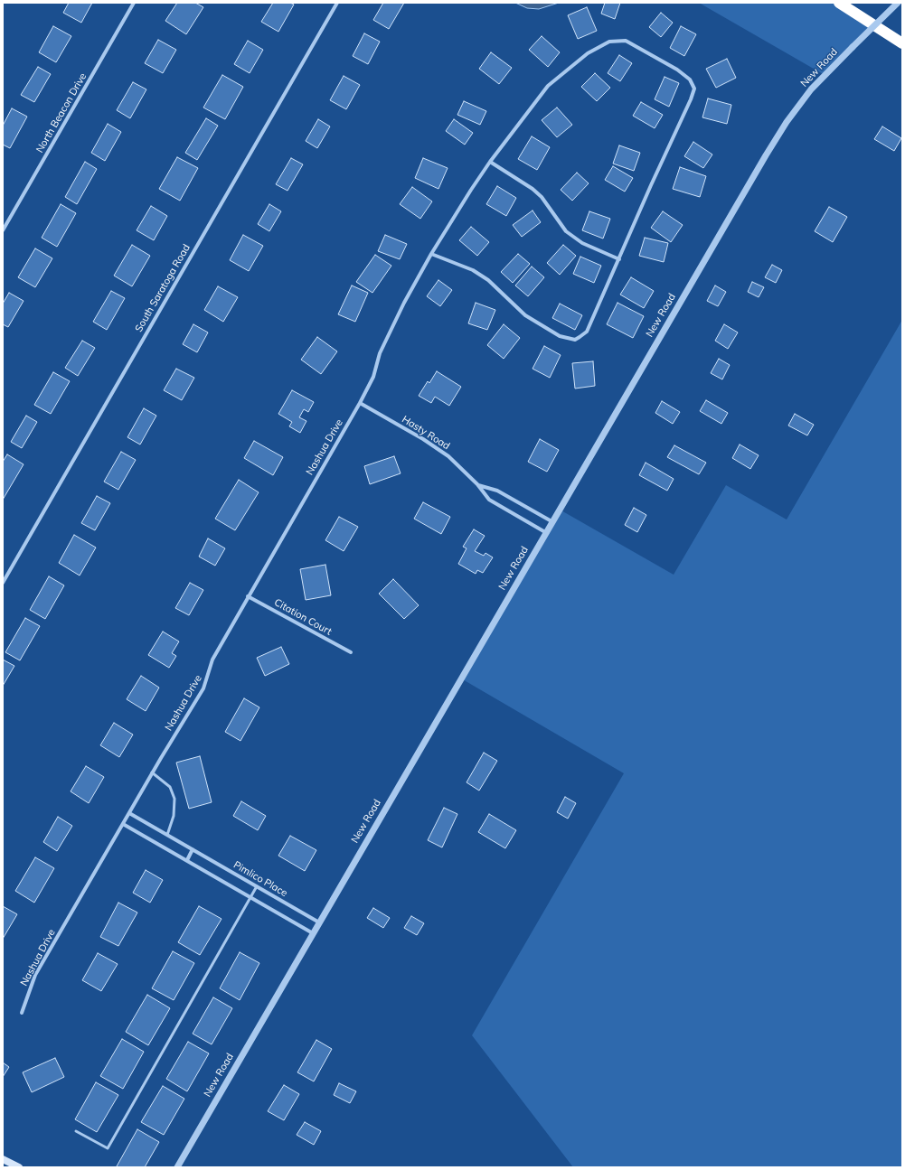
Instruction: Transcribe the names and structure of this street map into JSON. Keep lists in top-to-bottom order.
{
  "streets": {
    "street": [
      "New Road",
      "North Beacon Drive",
      "South Saratoga Road",
      "Hasty Road",
      "Nashua Drive",
      "Citation Court",
      "Pimlico Place"
    ]
  },
  "crossings": [
    ["New Road", "Hasty Road"],
    ["New Road", "Pimlico Place"],
    ["Hasty Road", "Nashua Drive"],
    ["Nashua Drive", "Citation Court"],
    ["Nashua Drive", "Pimlico Place"]
  ]
}
